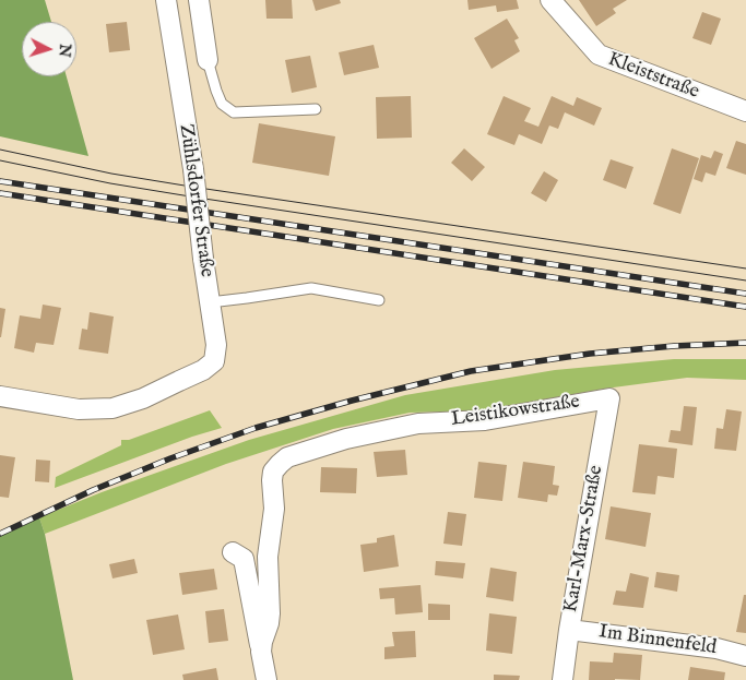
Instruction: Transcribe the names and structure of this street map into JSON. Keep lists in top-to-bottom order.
{
  "streets": {
    "street": [
      "Kleiststraße",
      "Zühlsdorfer Straße",
      "Leistikowstraße",
      "Karl-Marx-Straße",
      "Im Binnenfeld"
    ]
  },
  "crossings": [
    ["Leistikowstraße", "Karl-Marx-Straße"],
    ["Karl-Marx-Straße", "Im Binnenfeld"]
  ],
  "north": "right"
}
